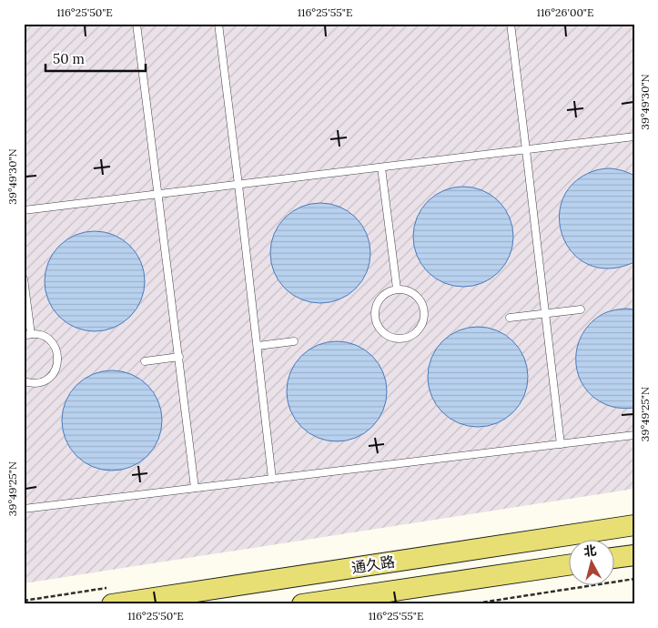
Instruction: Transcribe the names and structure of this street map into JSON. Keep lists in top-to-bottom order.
{
  "streets": {
    "main road": ["通久路"]
  },
  "scale_bar": "50 m",
  "north": "top",
  "coordinates": [
    "116°25'50\"E",
    "116°25'55\"E",
    "116°26'00\"E",
    "39°49'30\"N",
    "39°49'25\"N"
  ]
}
